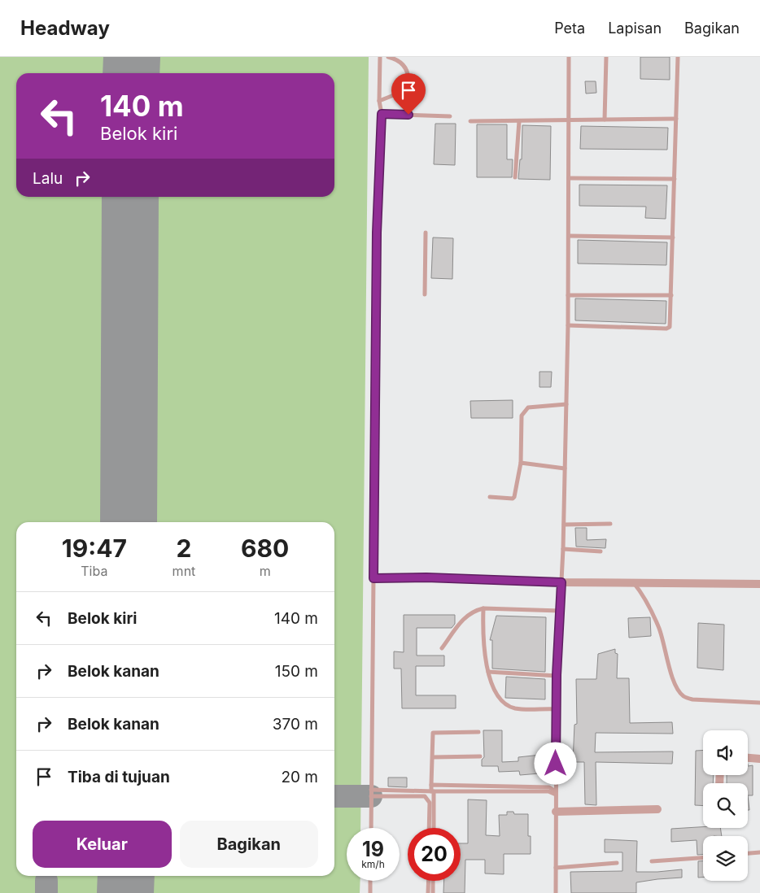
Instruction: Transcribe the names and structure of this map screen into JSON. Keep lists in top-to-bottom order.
{
  "page": {
    "header": "Headway",
    "nav": ["Peta", "Lapisan", "Bagikan"],
    "turn": ["140 m", "Belok kiri"],
    "then": "Lalu",
    "eta": [
      "19:47",
      "Tiba",
      "2",
      "mnt",
      "680",
      "m"
    ],
    "list": [
      {
        "name": "Belok kiri",
        "value": "140 m"
      },
      {
        "name": "Belok kanan",
        "value": "150 m"
      },
      {
        "name": "Belok kanan",
        "value": "370 m"
      },
      {
        "name": "Tiba di tujuan",
        "value": "20 m"
      }
    ],
    "buttons": ["Keluar", "Bagikan"],
    "speed": "19 km/h",
    "limit": "20"
  }
}
